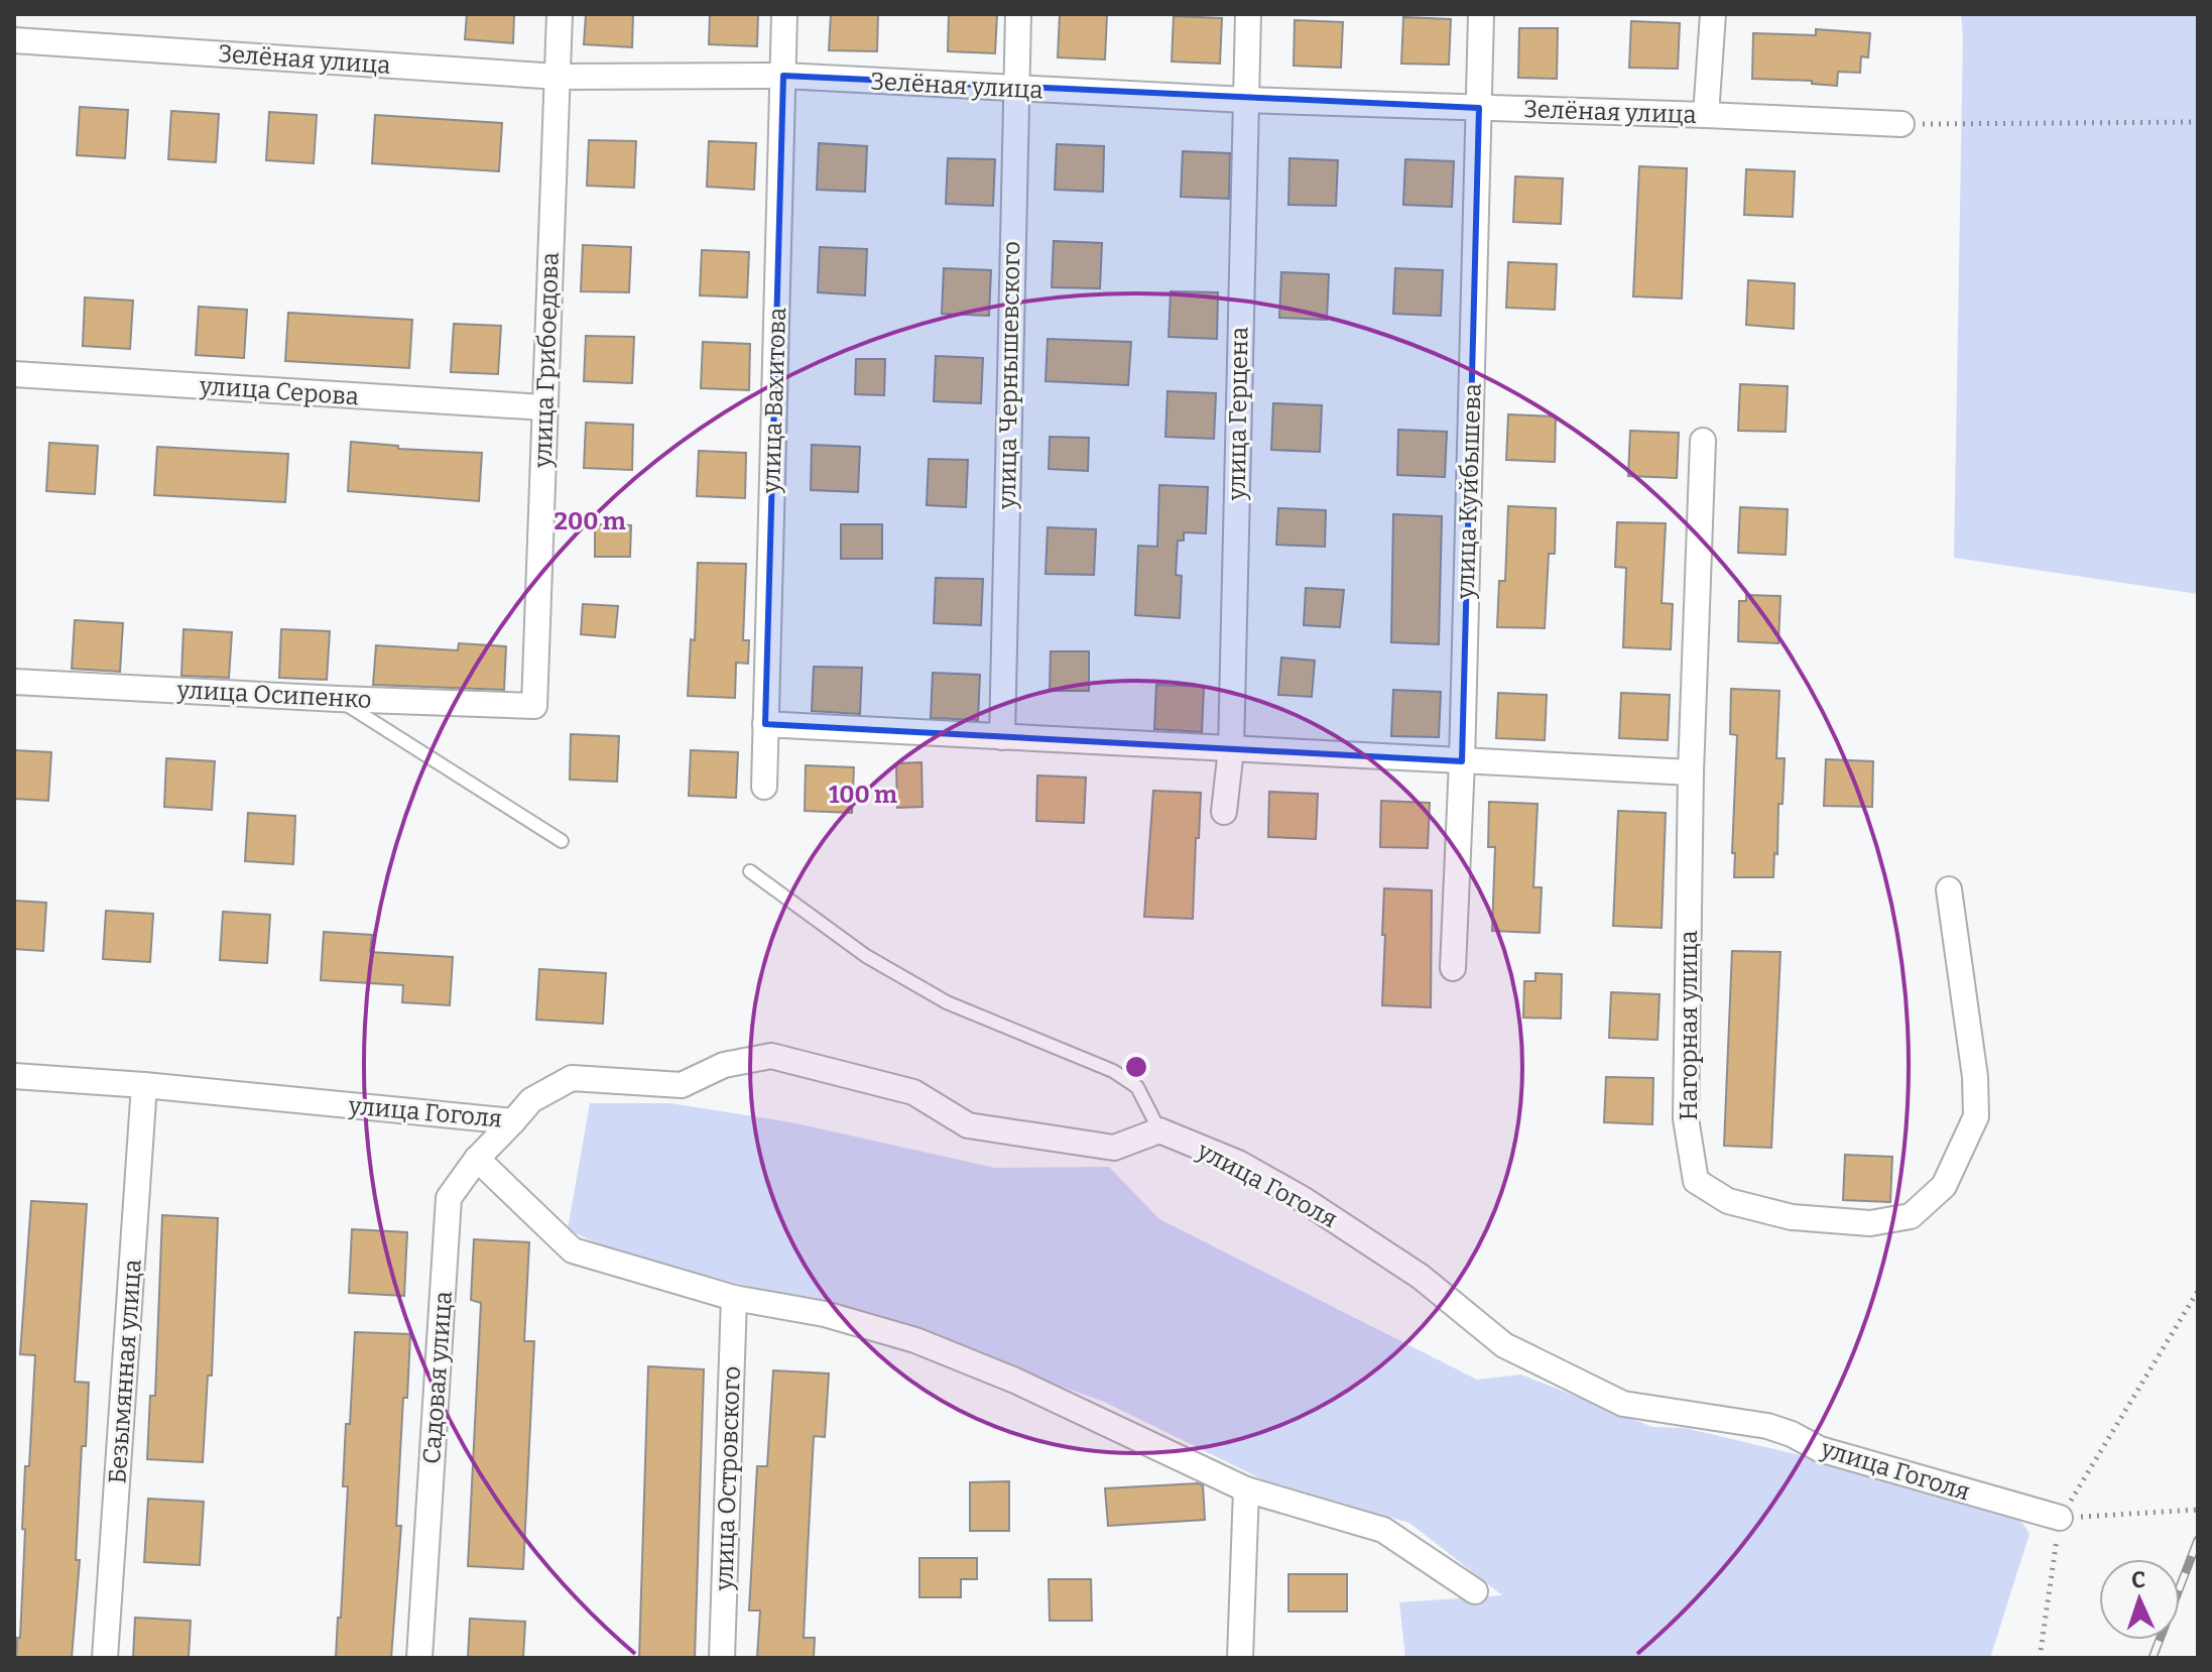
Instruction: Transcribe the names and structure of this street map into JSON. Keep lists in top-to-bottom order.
{
  "streets": {
    "street": [
      "Зелёная улица",
      "улица Грибоедова",
      "улица Чернышевского",
      "улица Серова",
      "улица Вахитова",
      "улица Герцена",
      "улица Куйбышева",
      "улица Осипенко",
      "Нагорная улица",
      "улица Гоголя",
      "Безымянная улица",
      "Садовая улица",
      "улица Островского"
    ]
  },
  "crossings": [
    ["Зелёная улица", "улица Грибоедова"],
    ["Зелёная улица", "улица Чернышевского"],
    ["Зелёная улица", "улица Вахитова"],
    ["Зелёная улица", "улица Герцена"],
    ["Зелёная улица", "улица Куйбышева"],
    ["улица Грибоедова", "улица Серова"],
    ["улица Грибоедова", "улица Осипенко"],
    ["улица Гоголя", "Безымянная улица"],
    ["улица Гоголя", "Садовая улица"]
  ],
  "north": "top",
  "rings": ["200 m", "100 m"]
}
